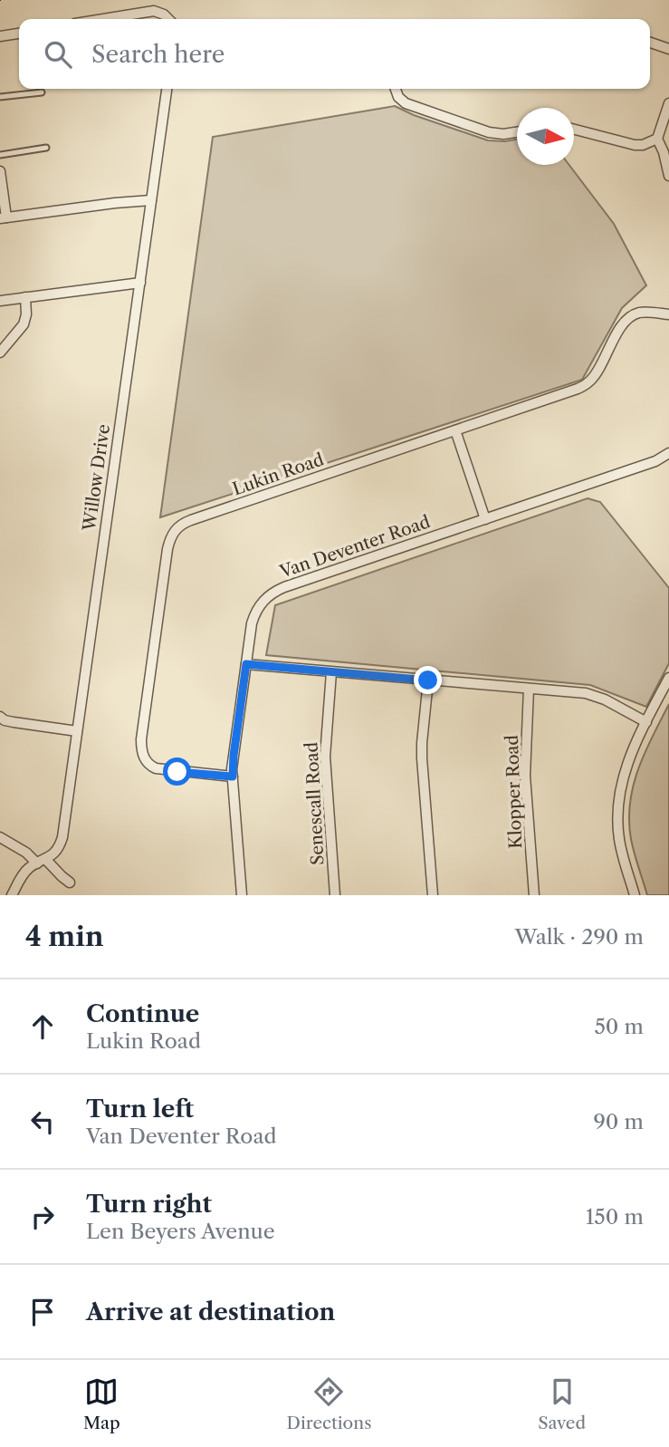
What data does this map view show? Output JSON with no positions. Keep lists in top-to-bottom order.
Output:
{
  "streets": {
    "street": [
      "Lukin Road",
      "Willow Drive",
      "Van Deventer Road",
      "Klopper Road",
      "Senescall Road"
    ]
  },
  "crossings": [
    ["Lukin Road", "Van Deventer Road"]
  ],
  "north": "right",
  "page": {
    "search": "Search here",
    "heading": ["4 min", "Walk · 290 m"],
    "list": [
      ["Continue", "Lukin Road", "50 m"],
      ["Turn left", "Van Deventer Road", "90 m"],
      ["Turn right", "Len Beyers Avenue", "150 m"],
      "Arrive at destination"
    ],
    "nav": ["Map", "Directions", "Saved"]
  }
}
